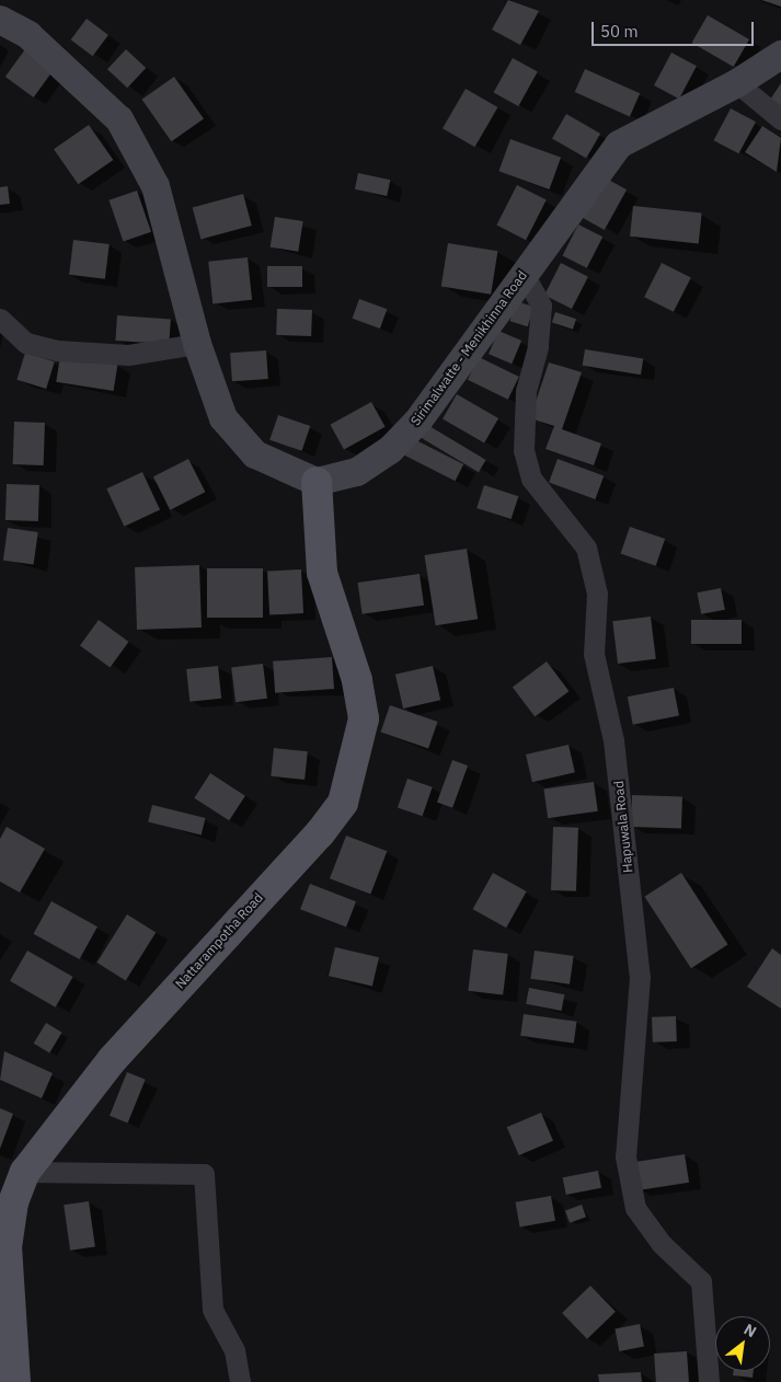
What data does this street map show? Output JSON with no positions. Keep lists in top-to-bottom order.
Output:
{
  "streets": {
    "main road": ["Nattarampotha Road"],
    "street": ["Sirimalwatte - Menikhinna Road", "Hapuwala Road"]
  },
  "crossings": [
    ["Sirimalwatte - Menikhinna Road", "Hapuwala Road"],
    ["Sirimalwatte - Menikhinna Road", "Nattarampotha Road"]
  ],
  "scale_bar": "50 m",
  "north": "top right"
}
